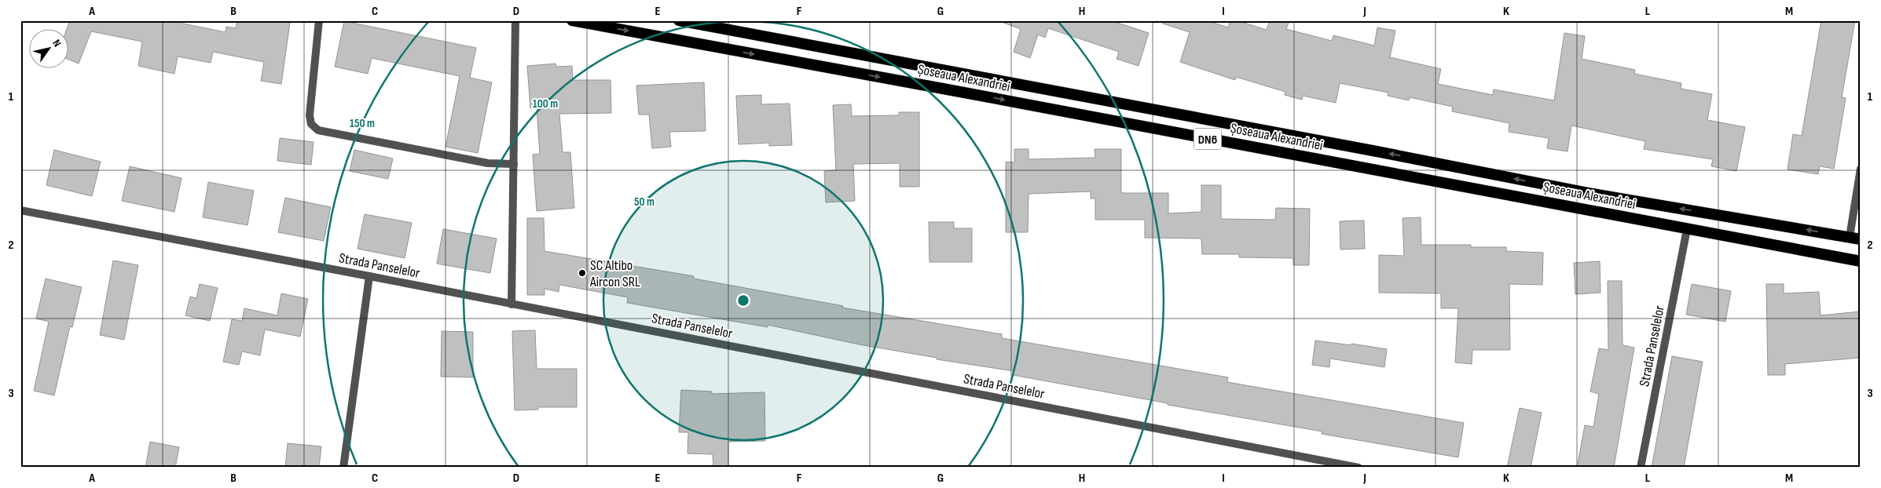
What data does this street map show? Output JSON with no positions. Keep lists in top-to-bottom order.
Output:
{
  "streets": {
    "highway": ["Șoseaua Alexandriei", "DN6"],
    "street": ["Strada Panselelor"]
  },
  "crossings": [
    ["Șoseaua Alexandriei", "Strada Panselelor"]
  ],
  "places": ["SC Altibo Aircon SRL"],
  "north": "top right",
  "grid": {
    "columns": [
      "A",
      "B",
      "C",
      "D",
      "E",
      "F",
      "G",
      "H",
      "I",
      "J",
      "K",
      "L",
      "M"
    ],
    "rows": ["1", "2", "3"]
  },
  "rings": ["100 m", "150 m", "50 m"]
}
